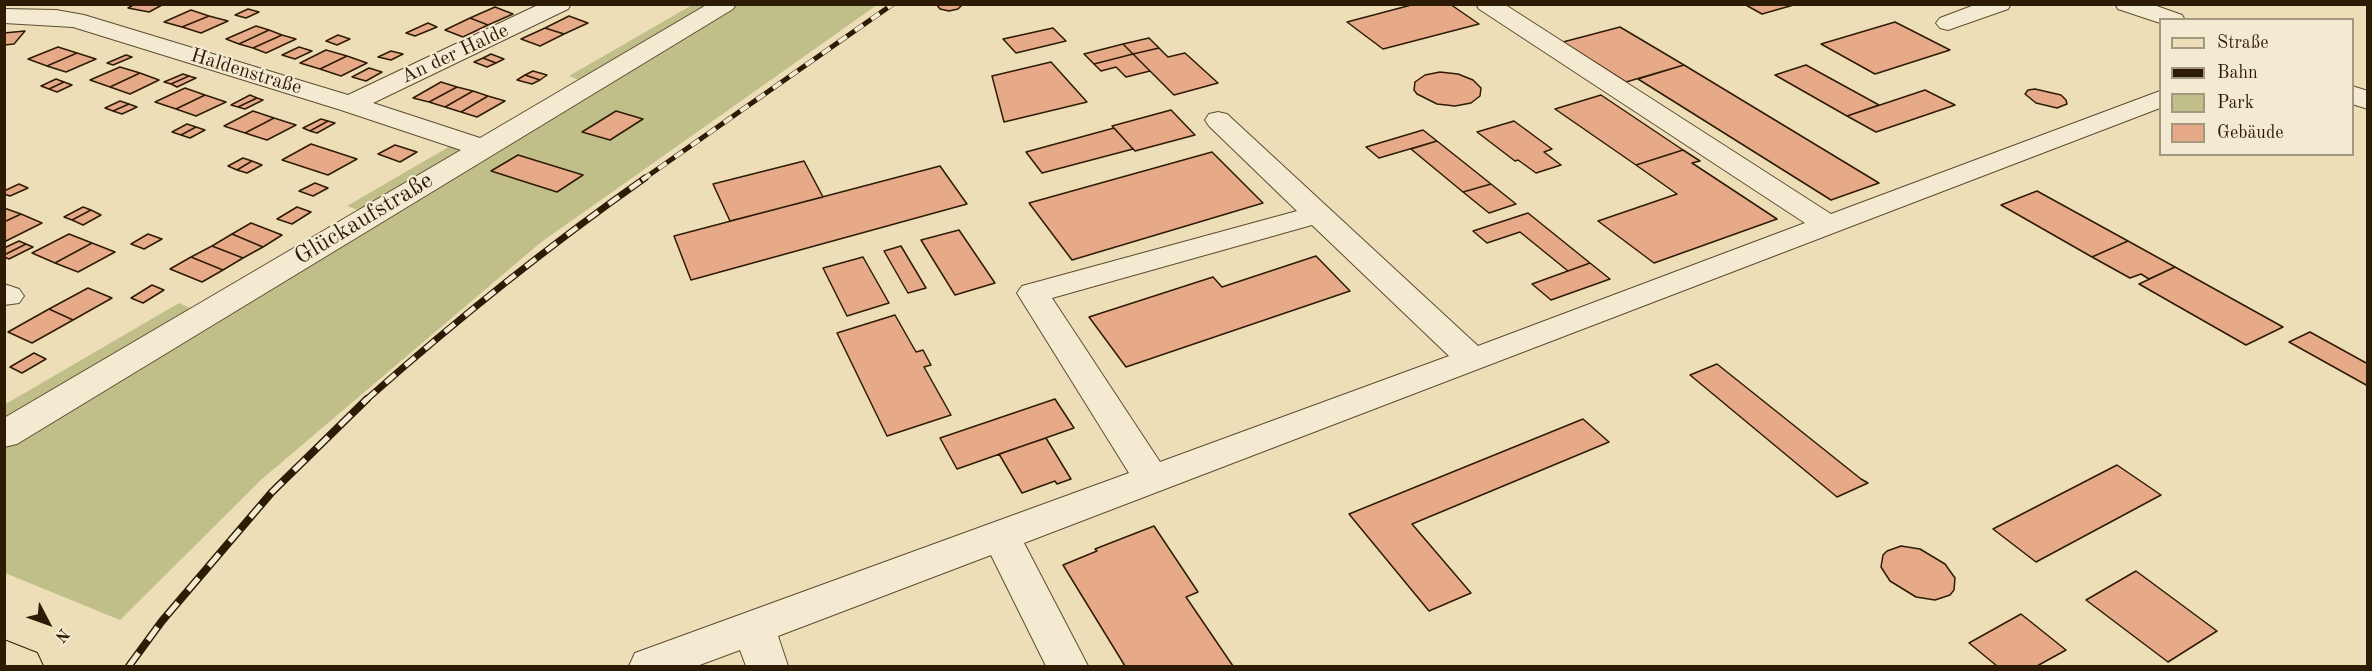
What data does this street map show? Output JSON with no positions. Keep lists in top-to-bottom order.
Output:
{
  "streets": {
    "street": ["An der Halde", "Haldenstraße", "Glückaufstraße"]
  },
  "crossings": [
    ["An der Halde", "Haldenstraße"],
    ["Haldenstraße", "Glückaufstraße"]
  ],
  "legend": [
    "Straße",
    "Bahn",
    "Park",
    "Gebäude"
  ],
  "north": "bottom right"
}
